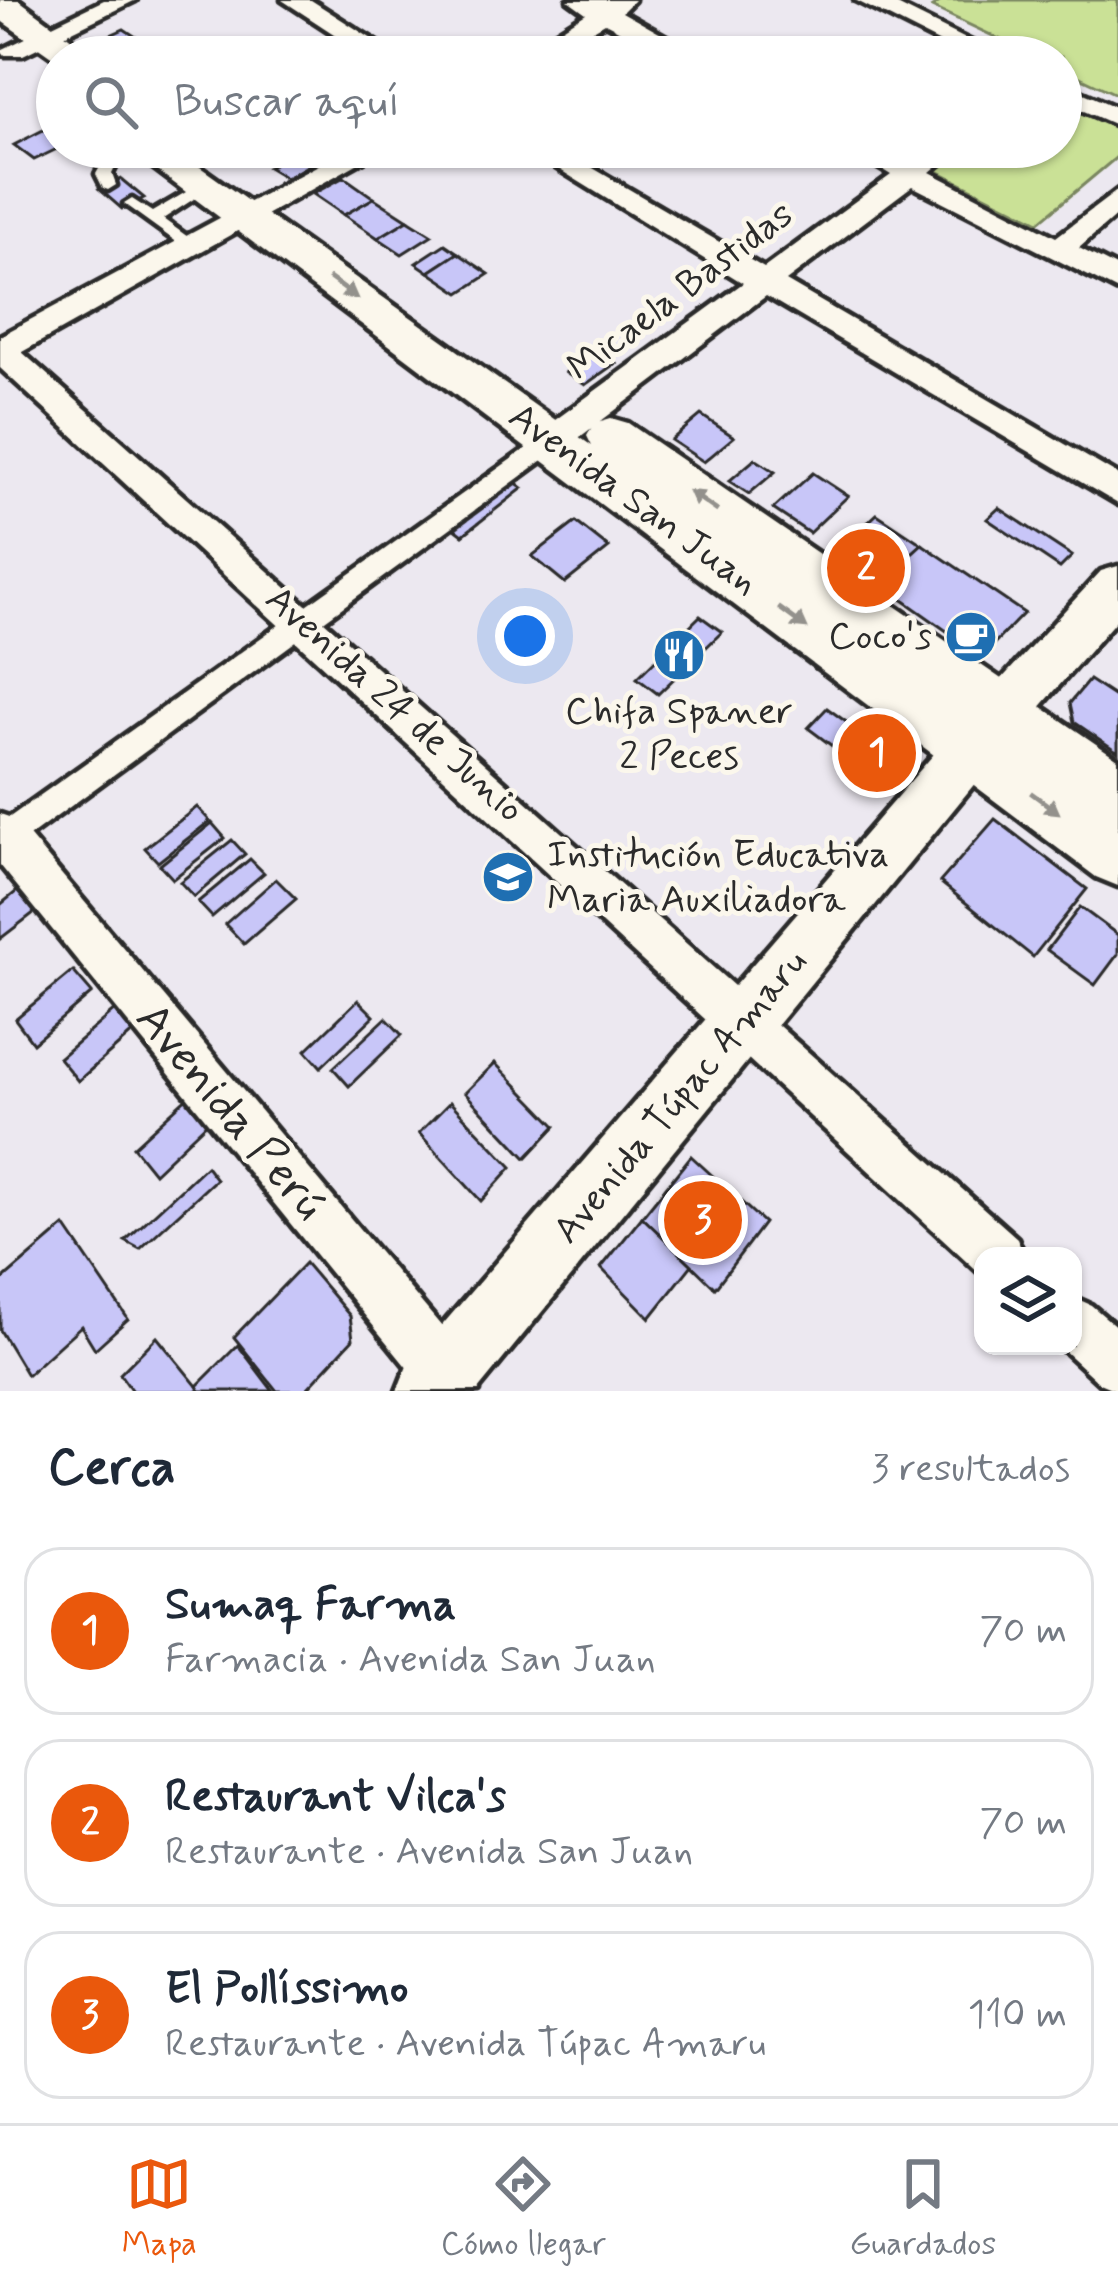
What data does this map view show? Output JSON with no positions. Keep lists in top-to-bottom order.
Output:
{
  "streets": {
    "main road": ["Avenida San Juan"],
    "street": [
      "Micaela Bastidas",
      "Avenida 24 de Junio",
      "Avenida Túpac Amaru",
      "Avenida Perú"
    ]
  },
  "crossings": [
    ["Micaela Bastidas", "Avenida San Juan"],
    ["Micaela Bastidas", "Avenida 24 de Junio"],
    ["Micaela Bastidas", "Avenida Perú"],
    ["Avenida San Juan", "Avenida Túpac Amaru"],
    ["Avenida 24 de Junio", "Avenida Túpac Amaru"],
    ["Avenida Túpac Amaru", "Avenida Perú"]
  ],
  "places": {
    "cafe": ["Coco's"],
    "restaurant": ["Chifa Spaner 2 Peces"],
    "school or university": ["Institución Educativa Maria Auxiliadora"]
  },
  "page": {
    "search": "Buscar aquí",
    "pins": ["2", "1", "3"],
    "heading": ["Cerca", "3 resultados"],
    "list": [
      {
        "mark": "1",
        "name": "Sumaq Farma",
        "note": "Farmacia · Avenida San Juan",
        "value": "70 m"
      },
      {
        "mark": "2",
        "name": "Restaurant Vilca's",
        "note": "Restaurante · Avenida San Juan",
        "value": "70 m"
      },
      {
        "mark": "3",
        "name": "El Pollíssimo",
        "note": "Restaurante · Avenida Túpac Amaru",
        "value": "110 m"
      }
    ],
    "nav": ["Mapa", "Cómo llegar", "Guardados"]
  }
}
